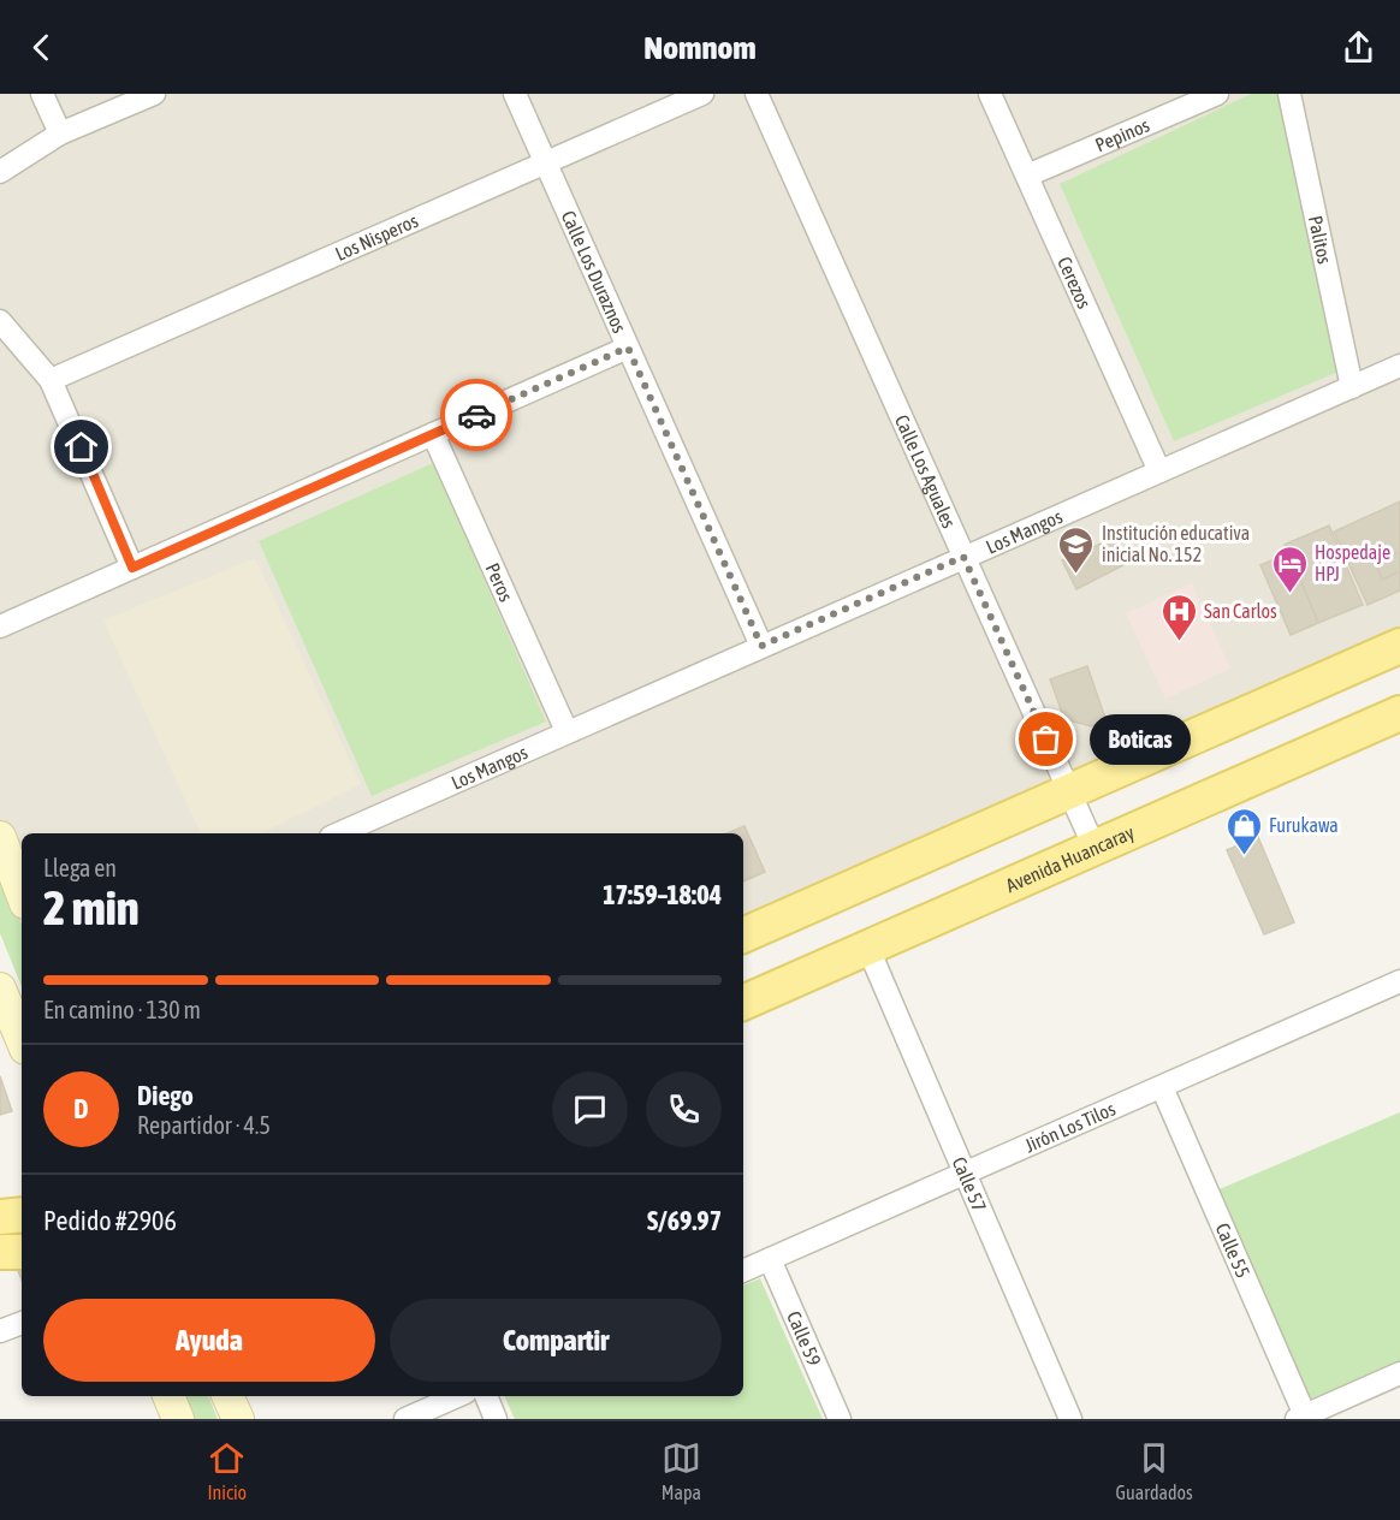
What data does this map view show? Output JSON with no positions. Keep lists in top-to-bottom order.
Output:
{
  "streets": {
    "main road": ["Avenida Huancaray"],
    "street": [
      "Pepinos",
      "Los Nisperos",
      "Palitos",
      "Calle Los Duraznos",
      "Cerezos",
      "Calle Los Aguales",
      "Los Mangos",
      "Peros",
      "Jirón Los Tilos",
      "Calle 57",
      "Calle 55",
      "Calle 59"
    ]
  },
  "crossings": [
    ["Pepinos", "Cerezos"],
    ["Los Nisperos", "Calle Los Duraznos"],
    ["Palitos", "Los Mangos"],
    ["Calle Los Duraznos", "Los Mangos"],
    ["Cerezos", "Los Mangos"],
    ["Calle Los Aguales", "Los Mangos"],
    ["Calle Los Aguales", "Avenida Huancaray"],
    ["Los Mangos", "Peros"],
    ["Avenida Huancaray", "Calle 57"],
    ["Jirón Los Tilos", "Calle 57"],
    ["Jirón Los Tilos", "Calle 55"],
    ["Jirón Los Tilos", "Calle 59"]
  ],
  "places": {
    "school or university": ["Institución educativa inicial No. 152"],
    "hotel": ["Hospedaje HPJ"],
    "hospital": ["San Carlos"],
    "other": ["Boticas"],
    "shop": ["Furukawa"]
  },
  "page": {
    "header": "Nomnom",
    "bubble": "Boticas",
    "heading": ["2 min", "Llega en", "17:59–18:04"],
    "panel": [
      "Diego",
      "Repartidor · 4.5",
      "Pedido #2906",
      "S/69.97"
    ],
    "bar": "En camino · 130 m",
    "round": "D",
    "buttons": ["Ayuda", "Compartir"],
    "tabs": ["Inicio", "Mapa", "Guardados"]
  }
}
